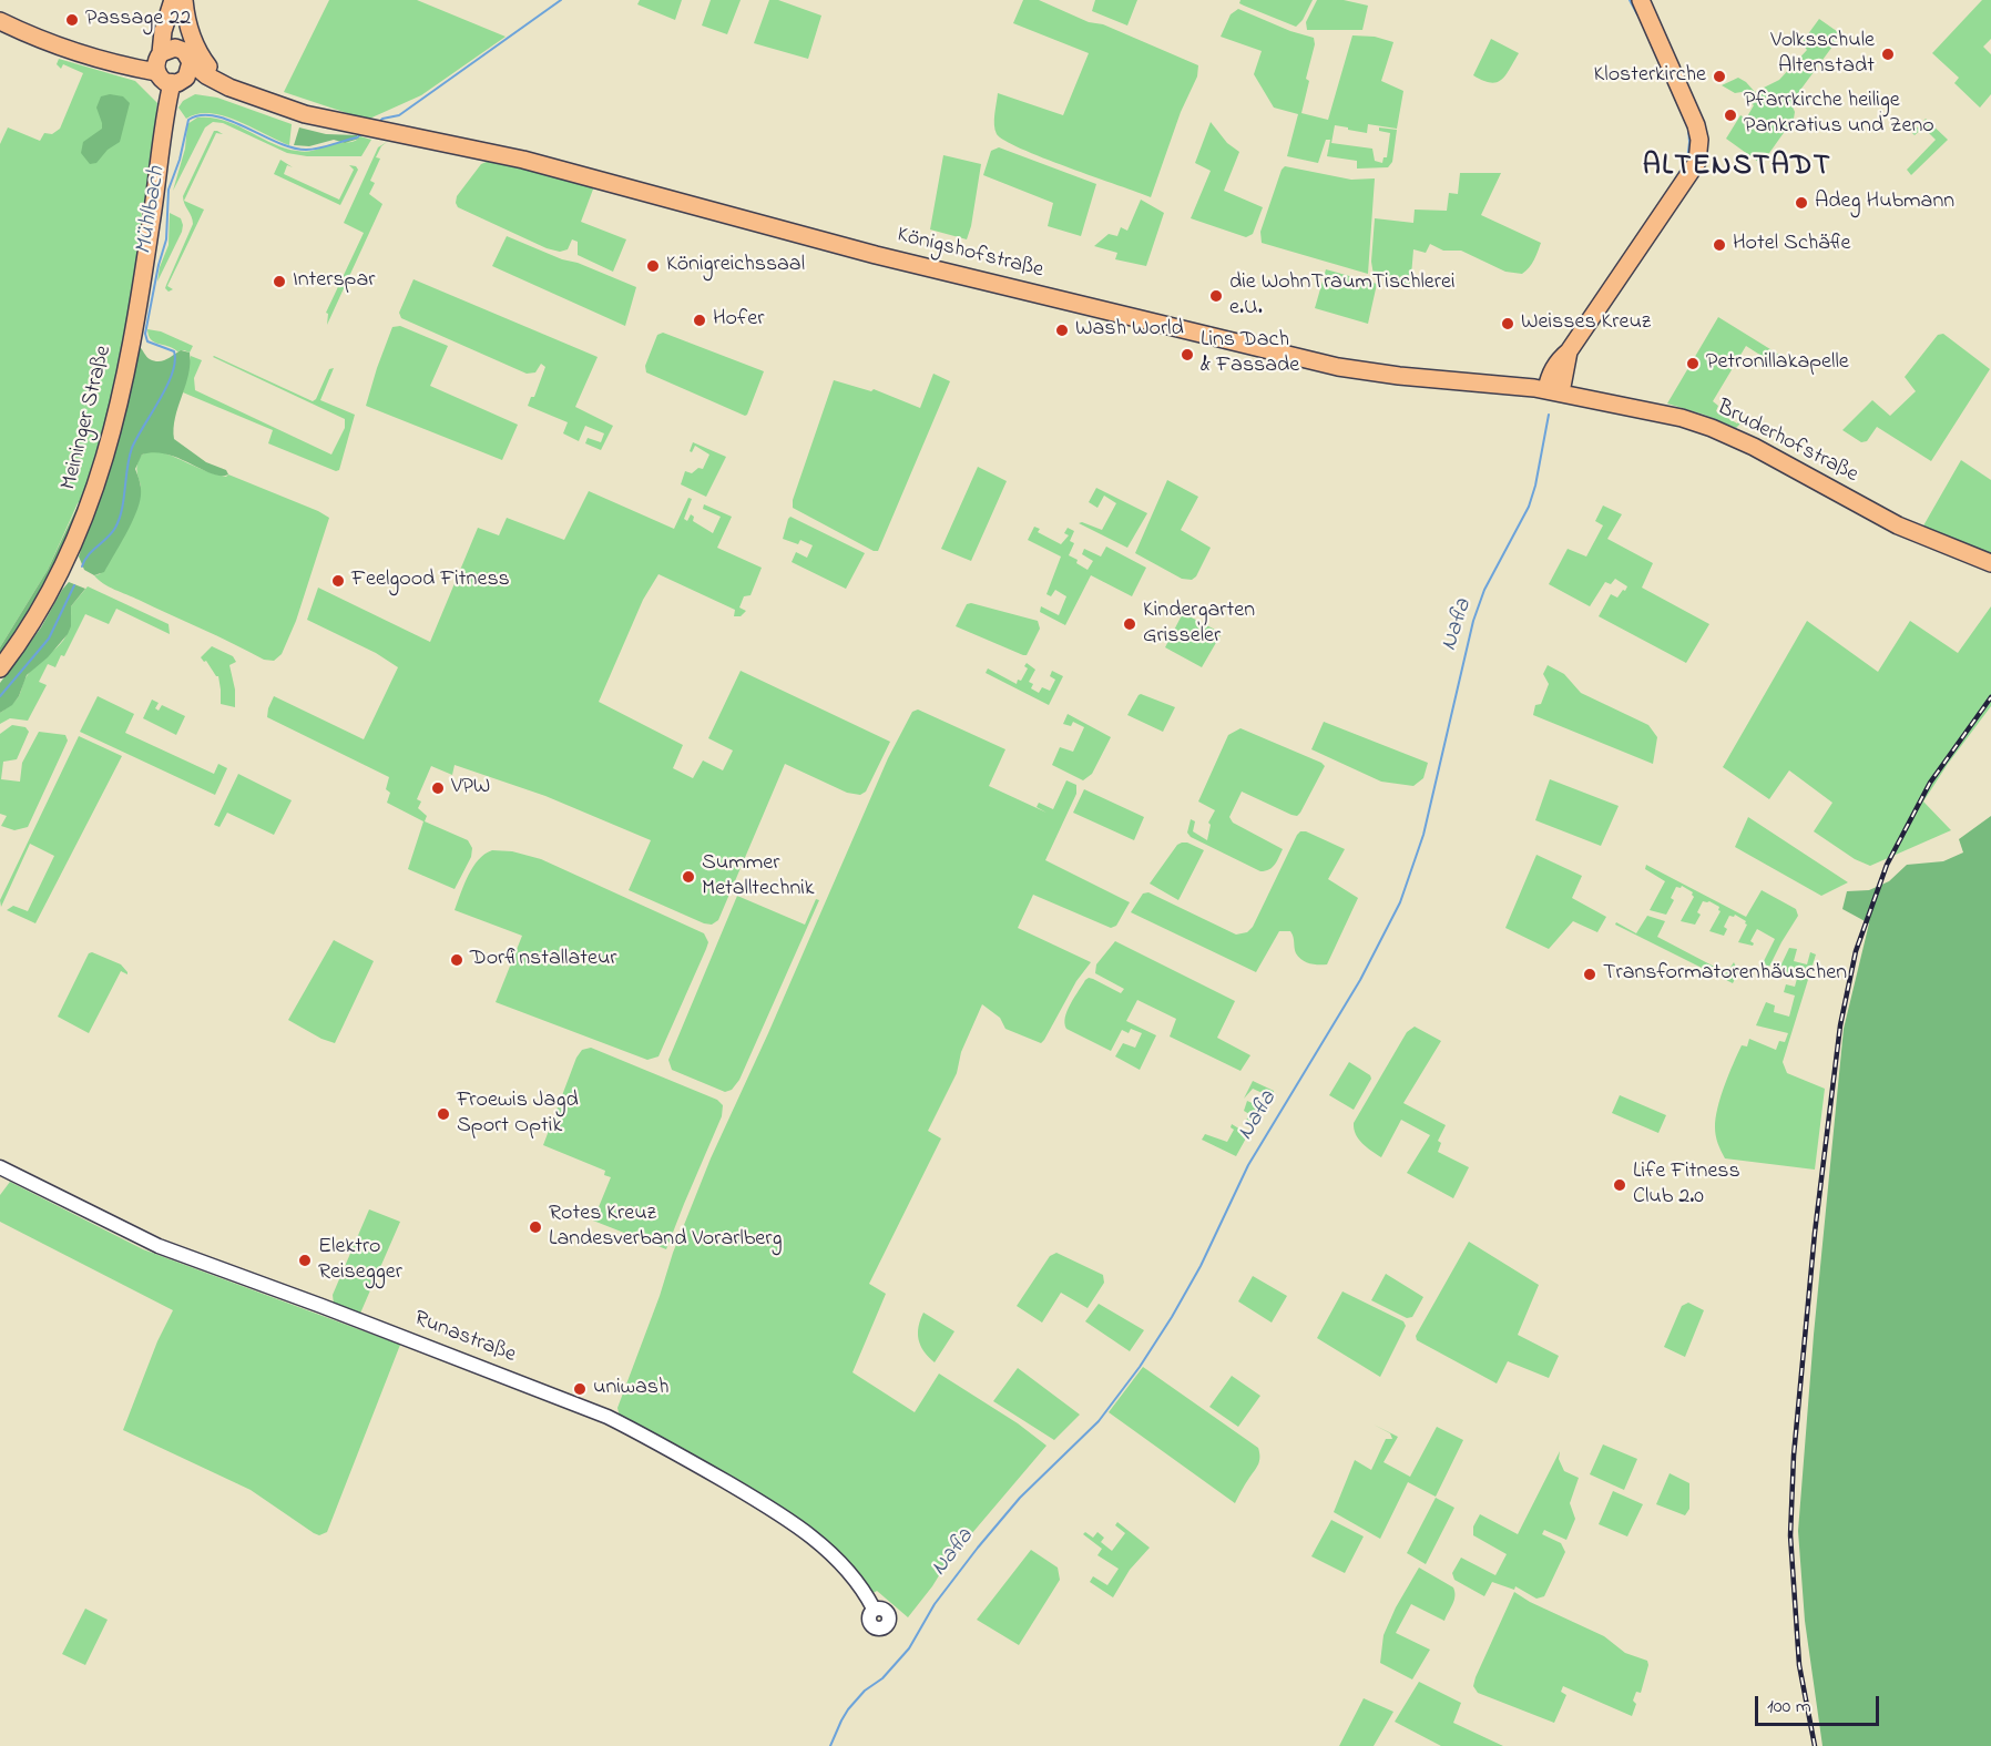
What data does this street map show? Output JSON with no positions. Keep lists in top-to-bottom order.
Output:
{
  "streets": {
    "main road": ["Königshofstraße", "Meininger Straße", "Bruderhofstraße"],
    "street": ["Runastraße"]
  },
  "crossings": [
    ["Königshofstraße", "Bruderhofstraße"]
  ],
  "districts": ["ALTENSTADT"],
  "water": ["Mühlbach", "Nafla"],
  "places": [
    "Passage 22",
    "Volksschule Altenstadt",
    "Klosterkirche",
    "Pfarrkirche heilige Pankratius und Zeno",
    "Adeg Hubmann",
    "Hotel Schäfle",
    "Königreichssaal",
    "Interspar",
    "die WohnTraumTischlerei e.U.",
    "Hofer",
    "Weisses Kreuz",
    "Wash World",
    "Lins Dach & Fassade",
    "Petronillakapelle",
    "Feelgood Fitness",
    "Kindergarten Grisseler",
    "VPW",
    "Summer Metalltechnik",
    "Dorfinstallateur",
    "Transformatorenhäuschen",
    "Froewis Jagd Sport Optik",
    "Life Fitness Club 2.0",
    "Rotes Kreuz Landesverband Vorarlberg",
    "Elektro Reisegger",
    "uniwash"
  ],
  "scale_bar": "100 m"
}
